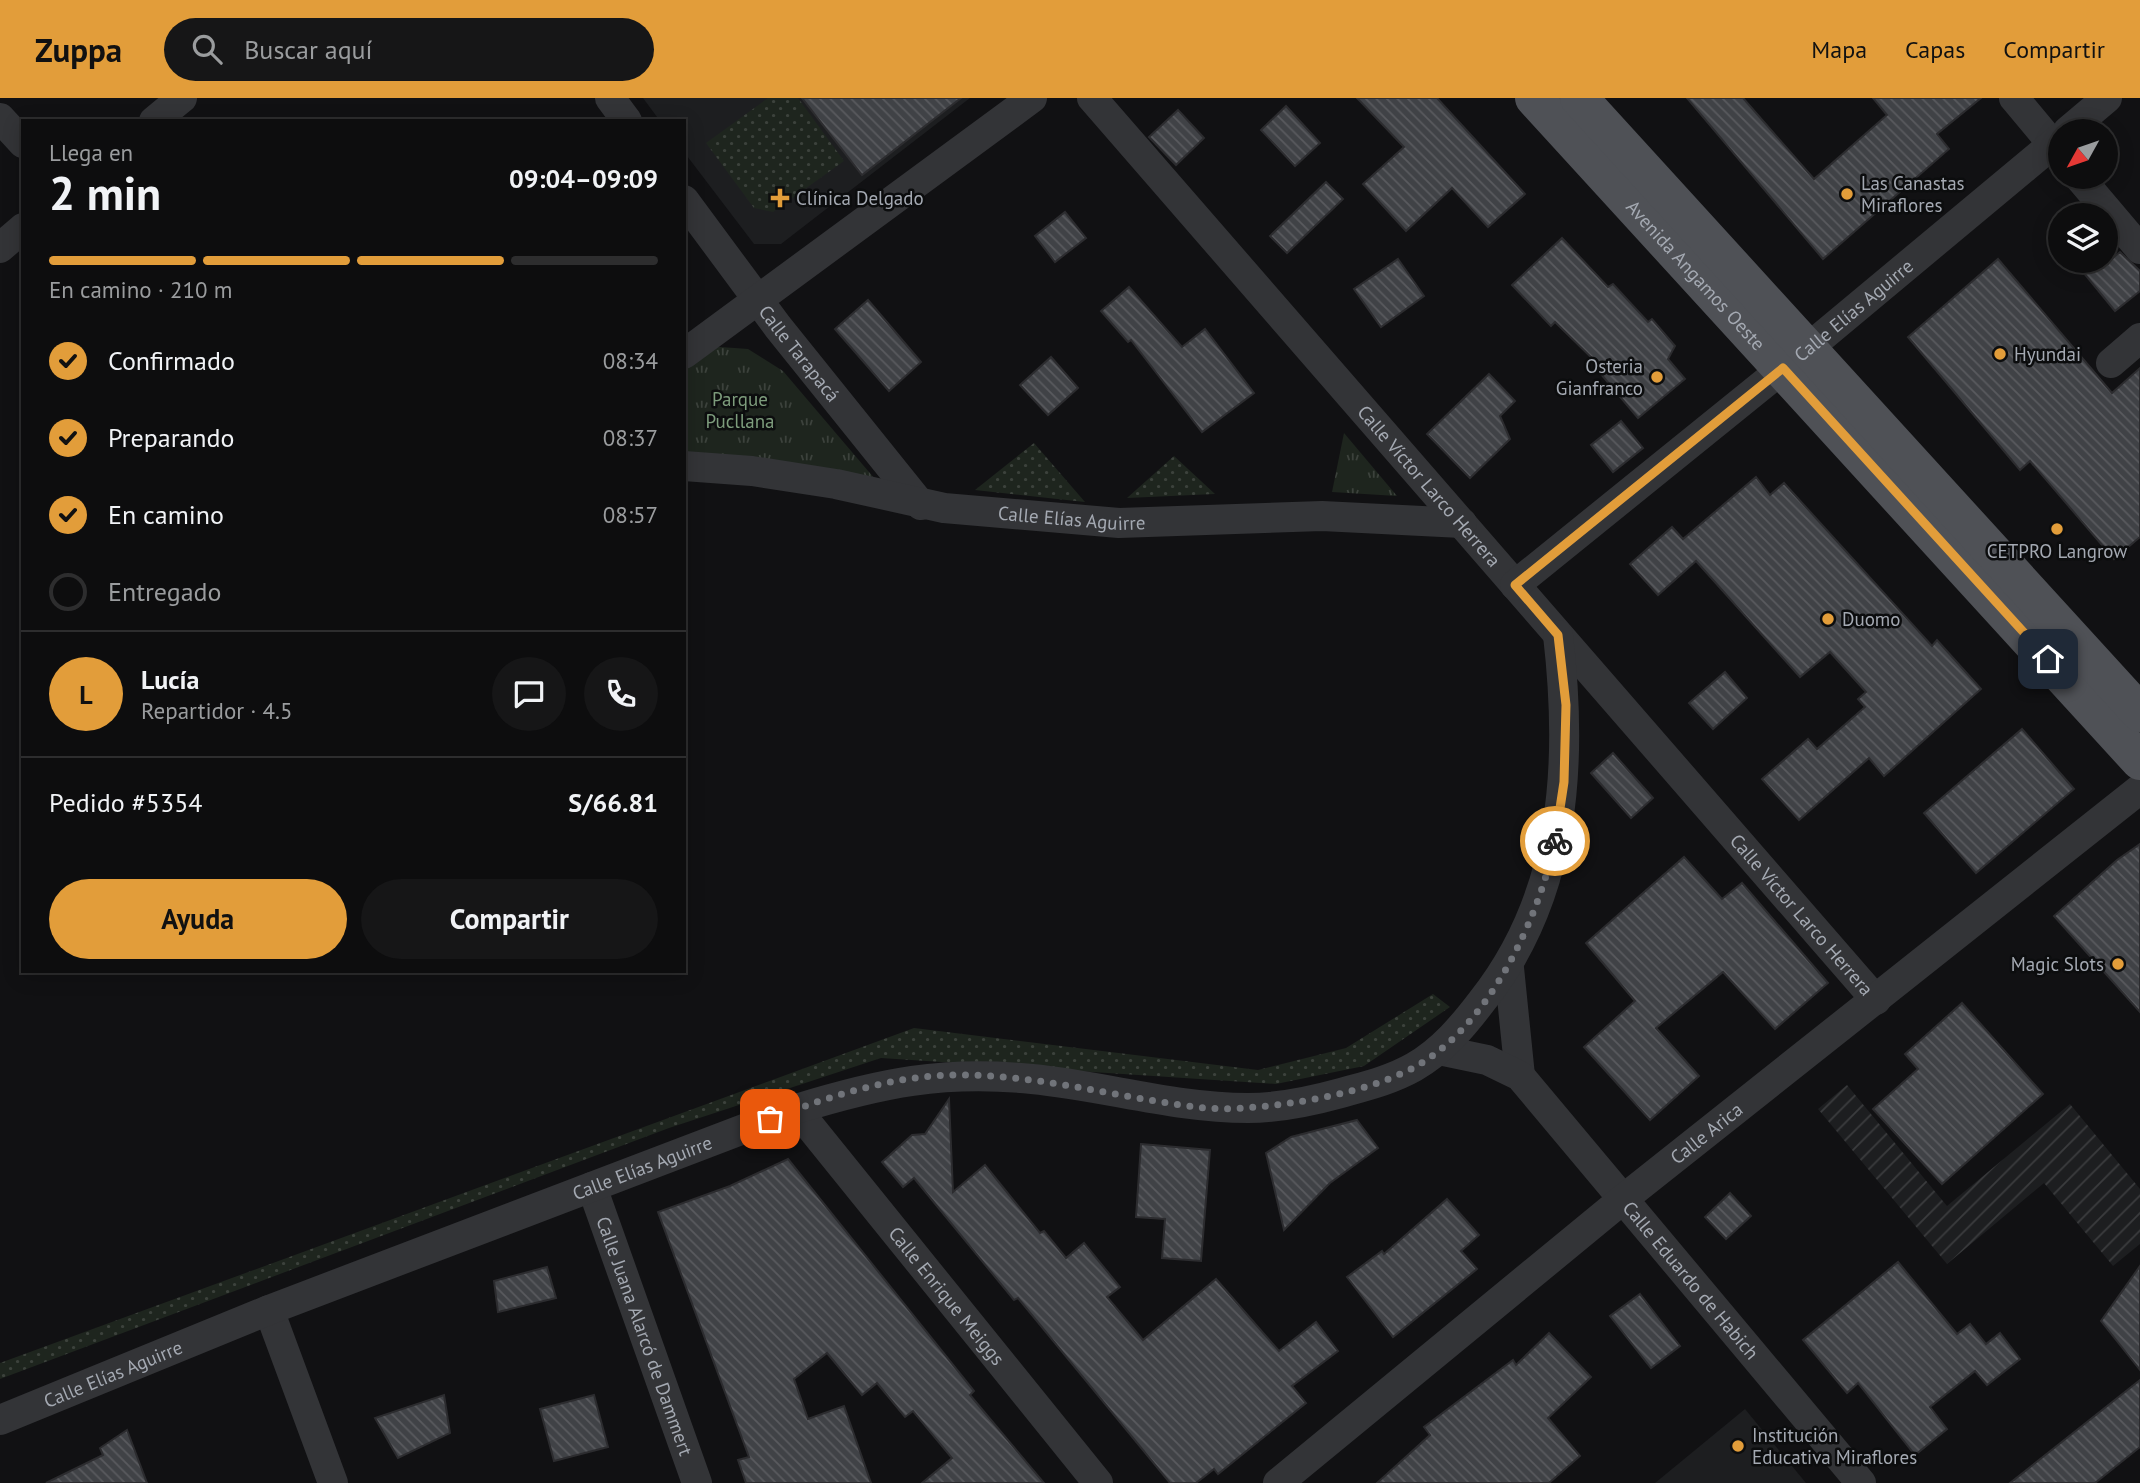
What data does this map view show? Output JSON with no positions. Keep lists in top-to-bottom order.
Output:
{
  "streets": {
    "main road": ["Avenida Angamos Oeste"],
    "street": [
      "Calle Elías Aguirre",
      "Calle Tarapacá",
      "Calle Víctor Larco Herrera",
      "Calle Arica",
      "Calle Eduardo de Habich",
      "Calle Enrique Meiggs",
      "Calle Juana Alarcó de Dammert"
    ]
  },
  "crossings": [
    ["Avenida Angamos Oeste", "Calle Elías Aguirre"],
    ["Calle Elías Aguirre", "Calle Tarapacá"],
    ["Calle Elías Aguirre", "Calle Víctor Larco Herrera"],
    ["Calle Elías Aguirre", "Calle Eduardo de Habich"],
    ["Calle Elías Aguirre", "Calle Enrique Meiggs"],
    ["Calle Elías Aguirre", "Calle Juana Alarcó de Dammert"],
    ["Calle Víctor Larco Herrera", "Calle Arica"],
    ["Calle Arica", "Calle Eduardo de Habich"]
  ],
  "parks": ["Parque Pucllana"],
  "places": {
    "other": [
      "Las Canastas Miraflores",
      "Hyundai",
      "Osteria Gianfranco",
      "CETPRO Langrow",
      "Duomo",
      "Magic Slots",
      "Institución Educativa Miraflores"
    ],
    "health": ["Clínica Delgado"]
  },
  "north": "bottom left",
  "page": {
    "header": "Zuppa",
    "search": "Buscar aquí",
    "nav": ["Mapa", "Capas", "Compartir"],
    "heading": ["2 min", "Llega en", "09:04–09:09"],
    "panel": [
      "Lucía",
      "Repartidor · 4.5",
      "Pedido #5354",
      "S/66.81"
    ],
    "bar": "En camino · 210 m",
    "list": [
      ["Confirmado", "08:34"],
      ["Preparando", "08:37"],
      ["En camino", "08:57"],
      "Entregado"
    ],
    "round": "L",
    "buttons": ["Ayuda", "Compartir"]
  }
}
